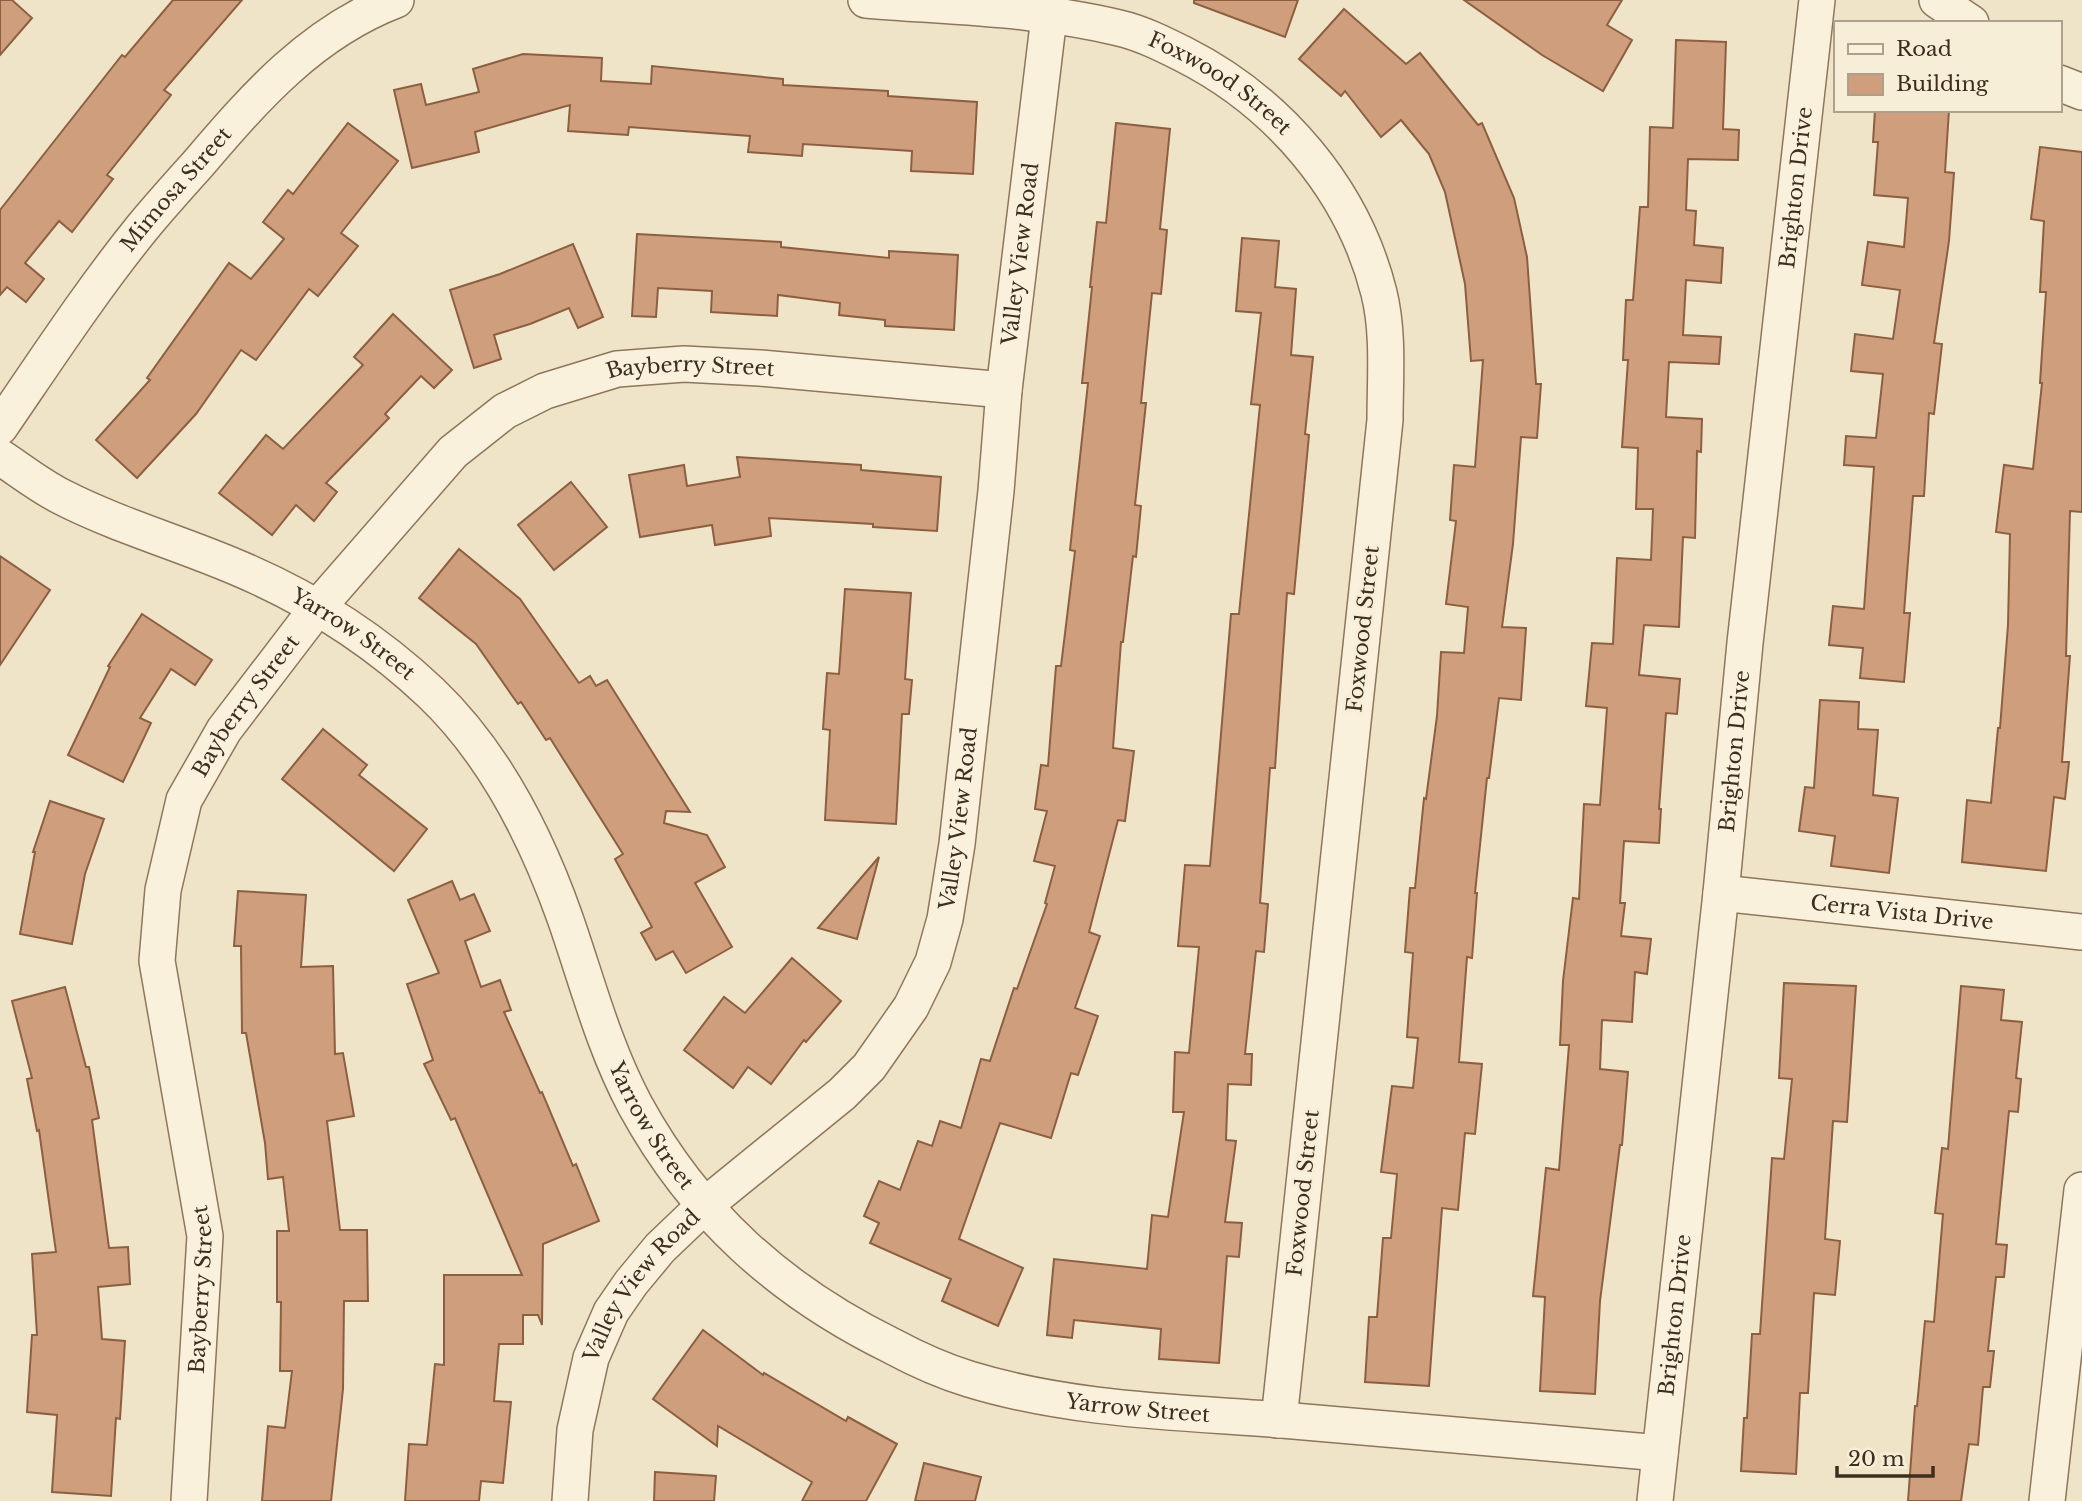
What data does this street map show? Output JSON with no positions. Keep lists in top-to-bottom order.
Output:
{
  "streets": {
    "street": [
      "Foxwood Street",
      "Brighton Drive",
      "Mimosa Street",
      "Valley View Road",
      "Bayberry Street",
      "Yarrow Street",
      "Cerra Vista Drive"
    ]
  },
  "crossings": [
    ["Foxwood Street", "Valley View Road"],
    ["Foxwood Street", "Yarrow Street"],
    ["Brighton Drive", "Yarrow Street"],
    ["Brighton Drive", "Cerra Vista Drive"],
    ["Valley View Road", "Bayberry Street"],
    ["Valley View Road", "Yarrow Street"],
    ["Bayberry Street", "Yarrow Street"]
  ],
  "legend": ["Road", "Building"],
  "scale_bar": "20 m"
}
